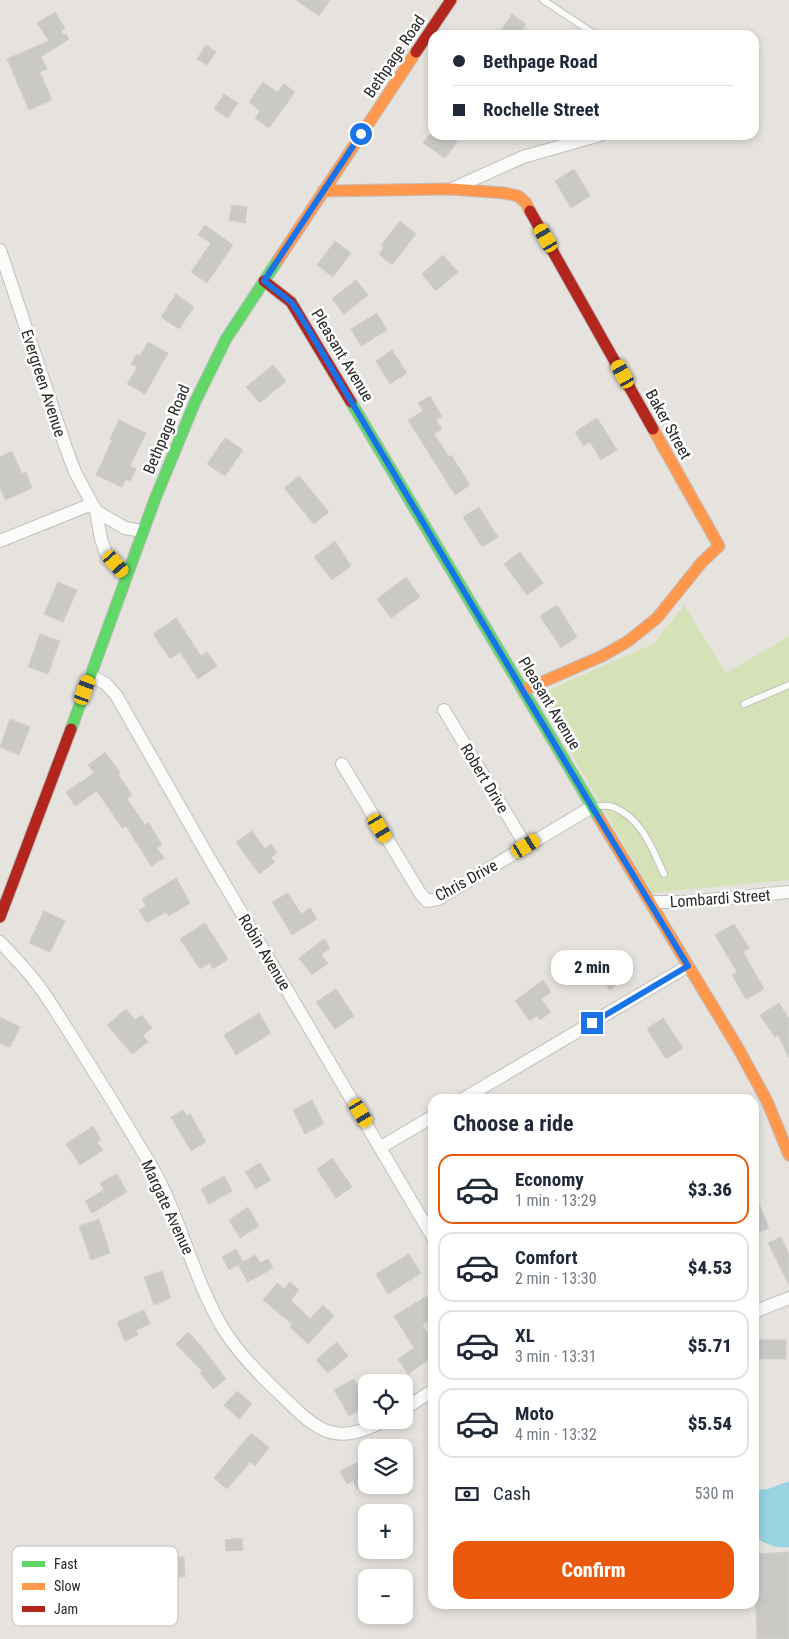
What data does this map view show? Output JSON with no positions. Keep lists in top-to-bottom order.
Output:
{
  "streets": {
    "street": [
      "Bethpage Road",
      "Pleasant Avenue",
      "Evergreen Avenue",
      "Baker Street",
      "Robert Drive",
      "Chris Drive",
      "Lombardi Street",
      "Robin Avenue",
      "Margate Avenue"
    ]
  },
  "crossings": [
    ["Bethpage Road", "Pleasant Avenue"],
    ["Bethpage Road", "Evergreen Avenue"],
    ["Bethpage Road", "Baker Street"],
    ["Bethpage Road", "Robin Avenue"],
    ["Pleasant Avenue", "Baker Street"],
    ["Pleasant Avenue", "Chris Drive"],
    ["Pleasant Avenue", "Lombardi Street"],
    ["Robert Drive", "Chris Drive"]
  ],
  "legend": ["Fast", "Slow", "Jam"],
  "page": {
    "banner": ["Bethpage Road", "Rochelle Street"],
    "bubble": "2 min",
    "heading": "Choose a ride",
    "list": [
      {
        "name": "Economy",
        "note": "1 min · 13:29",
        "value": "$3.36"
      },
      {
        "name": "Comfort",
        "note": "2 min · 13:30",
        "value": "$4.53"
      },
      {
        "name": "XL",
        "note": "3 min · 13:31",
        "value": "$5.71"
      },
      {
        "name": "Moto",
        "note": "4 min · 13:32",
        "value": "$5.54"
      }
    ],
    "map_buttons": ["+", "−"],
    "pay": ["Cash", "530 m"],
    "buttons": "Confirm"
  }
}
